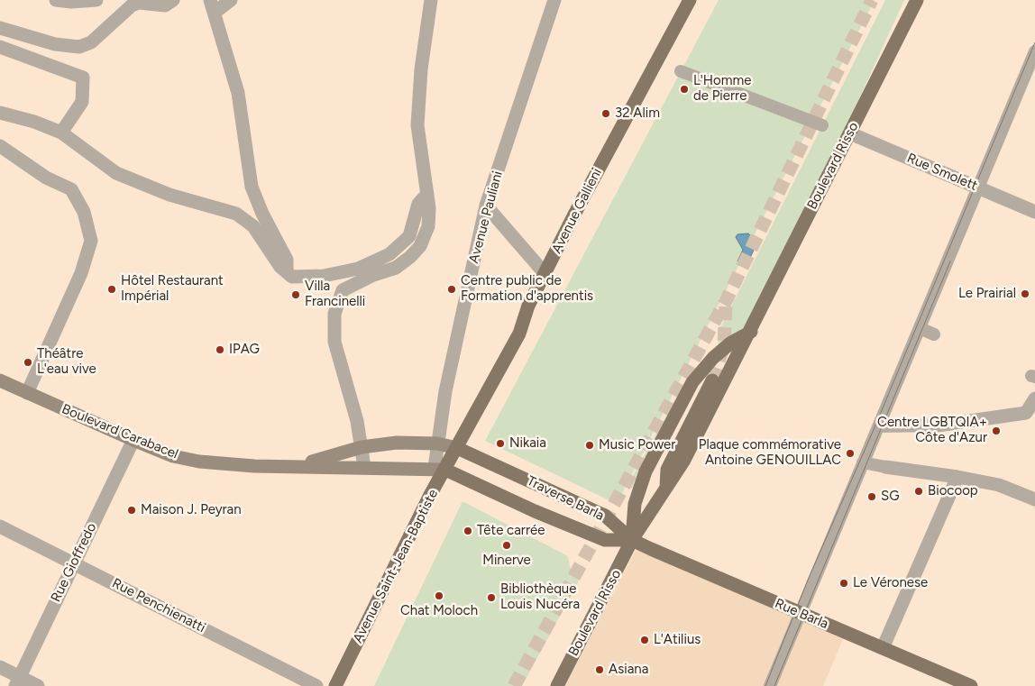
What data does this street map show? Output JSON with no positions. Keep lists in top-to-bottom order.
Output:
{
  "streets": {
    "main road": [
      "Boulevard Risso",
      "Avenue Gallieni",
      "Boulevard Carabacel",
      "Traverse Barla",
      "Avenue Saint-Jean-Baptiste",
      "Rue Barla"
    ],
    "street": [
      "Rue Smolett",
      "Avenue Pauliani",
      "Rue Gioffredo",
      "Rue Penchienatti"
    ]
  },
  "crossings": [
    ["Boulevard Risso", "Rue Smolett"],
    ["Boulevard Risso", "Traverse Barla"],
    ["Boulevard Risso", "Rue Barla"],
    ["Avenue Gallieni", "Traverse Barla"],
    ["Avenue Gallieni", "Avenue Saint-Jean-Baptiste"],
    ["Avenue Pauliani", "Boulevard Carabacel"],
    ["Avenue Pauliani", "Traverse Barla"],
    ["Avenue Pauliani", "Avenue Saint-Jean-Baptiste"],
    ["Boulevard Carabacel", "Traverse Barla"],
    ["Boulevard Carabacel", "Rue Gioffredo"],
    ["Boulevard Carabacel", "Avenue Saint-Jean-Baptiste"],
    ["Traverse Barla", "Avenue Saint-Jean-Baptiste"],
    ["Traverse Barla", "Rue Barla"],
    ["Rue Gioffredo", "Rue Penchienatti"]
  ],
  "places": [
    "L'Homme de Pierre",
    "32 Alim",
    "Hôtel Restaurant Impérial",
    "Centre public de Formation d'apprentis",
    "Le Prairial",
    "Villa Francinelli",
    "IPAG",
    "Théâtre L'eau vive",
    "Centre LGBTQIA+ Côte d'Azur",
    "Nikaia",
    "Music Power",
    "Plaque commémorative Antoine GENOUILLAC",
    "Biocoop",
    "SG",
    "Maison J. Peyran",
    "Tête carrée",
    "Minerve",
    "Le Véronese",
    "Chat Moloch",
    "Bibliothèque Louis Nucéra",
    "L'Atilius",
    "Asiana"
  ]
}
